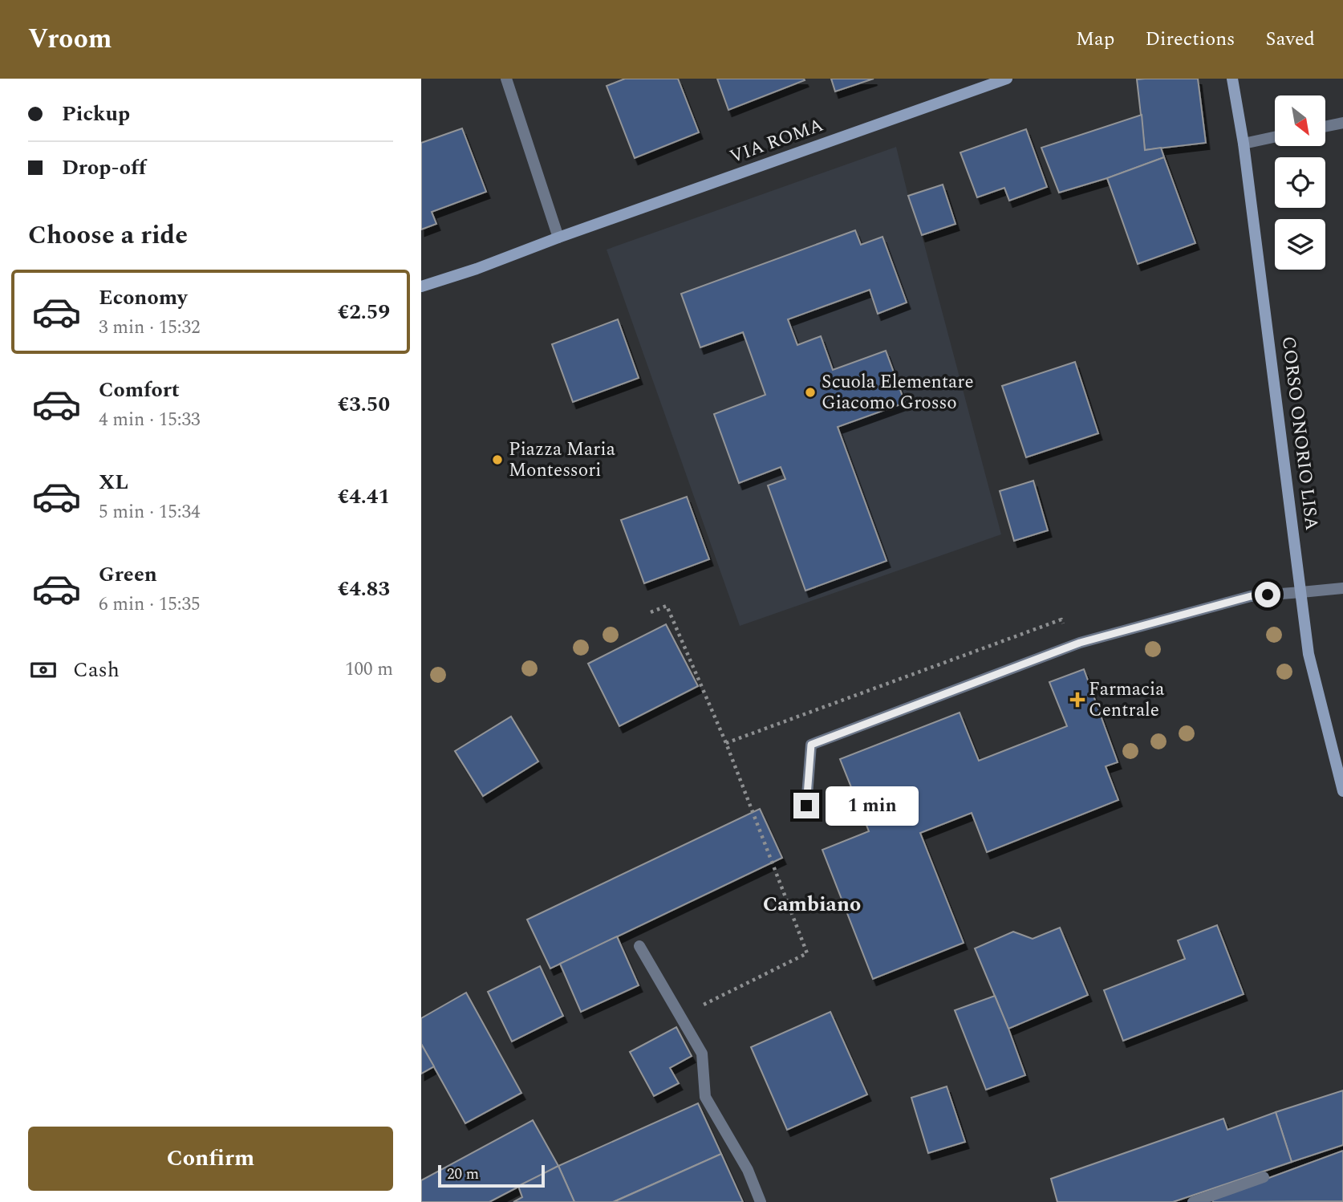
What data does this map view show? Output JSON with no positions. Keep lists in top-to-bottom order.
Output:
{
  "streets": {
    "street": ["VIA ROMA", "CORSO ONORIO LISA"]
  },
  "districts": ["Cambiano"],
  "places": {
    "other": ["Scuola Elementare Giacomo Grosso", "Piazza Maria Montessori"],
    "health": ["Farmacia Centrale"]
  },
  "scale_bar": "20 m",
  "north": "bottom right",
  "page": {
    "header": "Vroom",
    "nav": ["Map", "Directions", "Saved"],
    "banner": ["Pickup", "Drop-off"],
    "heading": "Choose a ride",
    "list": [
      {
        "name": "Economy",
        "note": "3 min · 15:32",
        "value": "€2.59"
      },
      {
        "name": "Comfort",
        "note": "4 min · 15:33",
        "value": "€3.50"
      },
      {
        "name": "XL",
        "note": "5 min · 15:34",
        "value": "€4.41"
      },
      {
        "name": "Green",
        "note": "6 min · 15:35",
        "value": "€4.83"
      }
    ],
    "pay": ["Cash", "100 m"],
    "bubble": "1 min",
    "buttons": "Confirm",
    "scale": "20 m"
  }
}
